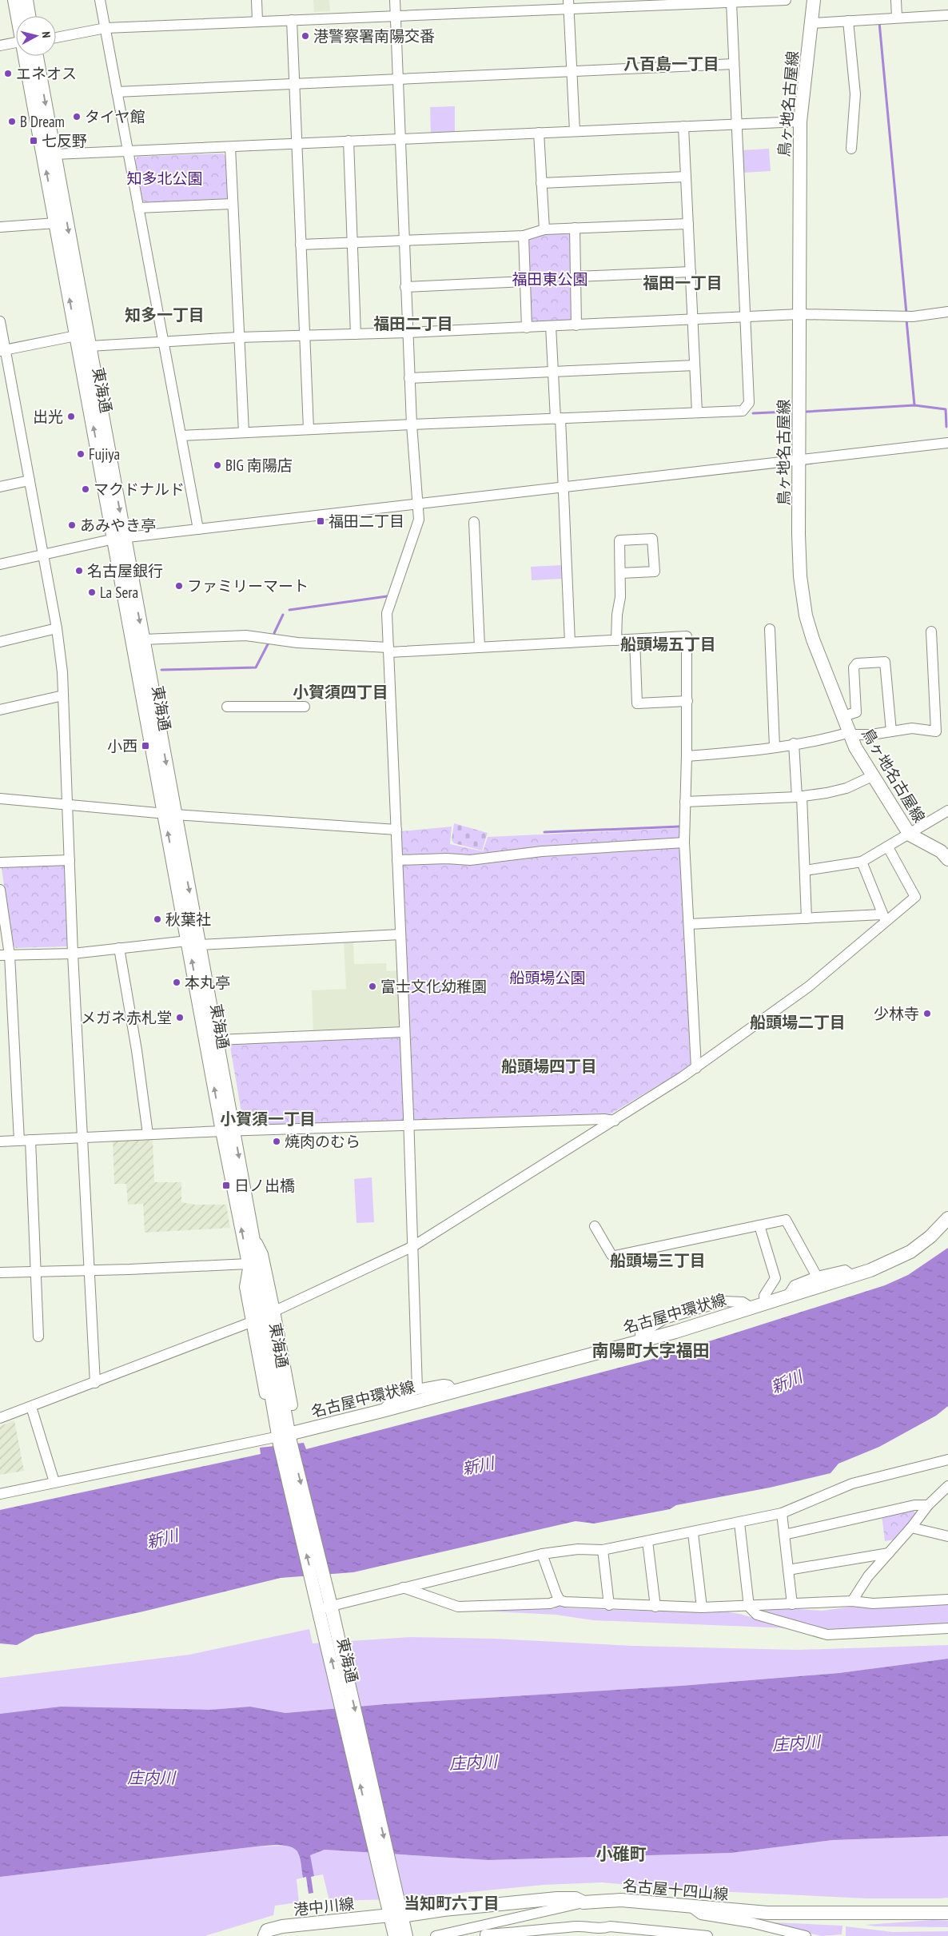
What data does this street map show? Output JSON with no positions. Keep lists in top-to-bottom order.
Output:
{
  "streets": {
    "main road": [
      "鳥ヶ地名古屋線",
      "東海通",
      "名古屋中環状線",
      "名古屋十四山線",
      "港中川線"
    ]
  },
  "crossings": [
    ["東海通", "名古屋中環状線"],
    ["東海通", "名古屋十四山線"],
    ["東海通", "港中川線"],
    ["名古屋十四山線", "港中川線"]
  ],
  "districts": [
    "八百島一丁目",
    "福田一丁目",
    "知多一丁目",
    "福田二丁目",
    "船頭場五丁目",
    "小賀須四丁目",
    "船頭場二丁目",
    "船頭場四丁目",
    "小賀須一丁目",
    "船頭場三丁目",
    "南陽町大字福田",
    "小碓町",
    "当知町六丁目"
  ],
  "water": ["新川", "庄内川"],
  "parks": ["知多北公園", "福田東公園", "船頭場公園"],
  "places": {
    "other": [
      "港警察署南陽交番",
      "エネオス",
      "タイヤ館",
      "B Dream",
      "出光",
      "Fujiya",
      "BIG 南陽店",
      "マクドナルド",
      "あみやき亭",
      "名古屋銀行",
      "ファミリーマート",
      "La Sera",
      "秋葉社",
      "本丸亭",
      "富士文化幼稚園",
      "少林寺",
      "メガネ赤札堂",
      "焼肉のむら"
    ],
    "transit": [
      "七反野",
      "福田二丁目",
      "小西",
      "日ノ出橋"
    ]
  },
  "north": "right"
}
